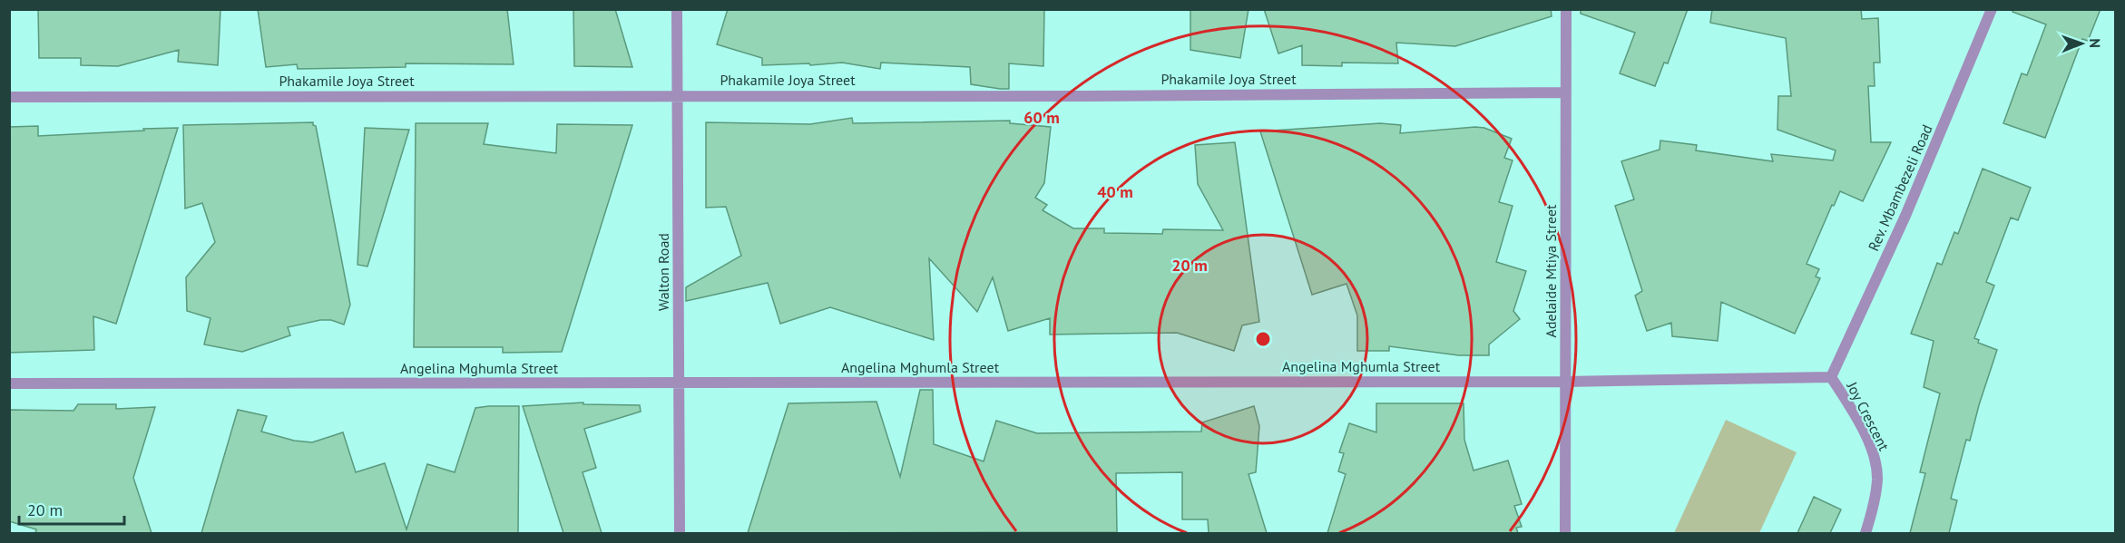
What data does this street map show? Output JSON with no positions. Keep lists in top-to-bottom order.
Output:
{
  "streets": {
    "street": [
      "Phakamile Joya Street",
      "Rev. Mbambezeli Road",
      "Adelaide Mtiya Street",
      "Walton Road",
      "Angelina Mghumla Street",
      "Joy Crescent"
    ]
  },
  "crossings": [
    ["Phakamile Joya Street", "Adelaide Mtiya Street"],
    ["Phakamile Joya Street", "Walton Road"],
    ["Rev. Mbambezeli Road", "Angelina Mghumla Street"],
    ["Rev. Mbambezeli Road", "Joy Crescent"],
    ["Adelaide Mtiya Street", "Angelina Mghumla Street"],
    ["Walton Road", "Angelina Mghumla Street"],
    ["Angelina Mghumla Street", "Joy Crescent"]
  ],
  "scale_bar": "20 m",
  "north": "right",
  "rings": ["60 m", "40 m", "20 m"]
}
